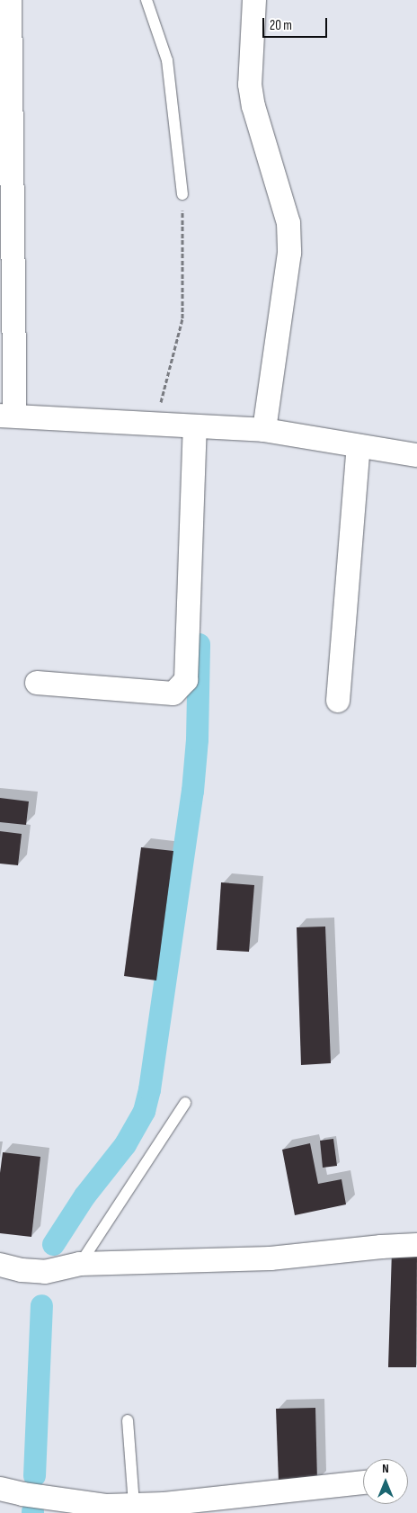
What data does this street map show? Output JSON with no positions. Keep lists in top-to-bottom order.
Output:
{
  "scale_bar": "20 m",
  "north": "top"
}
